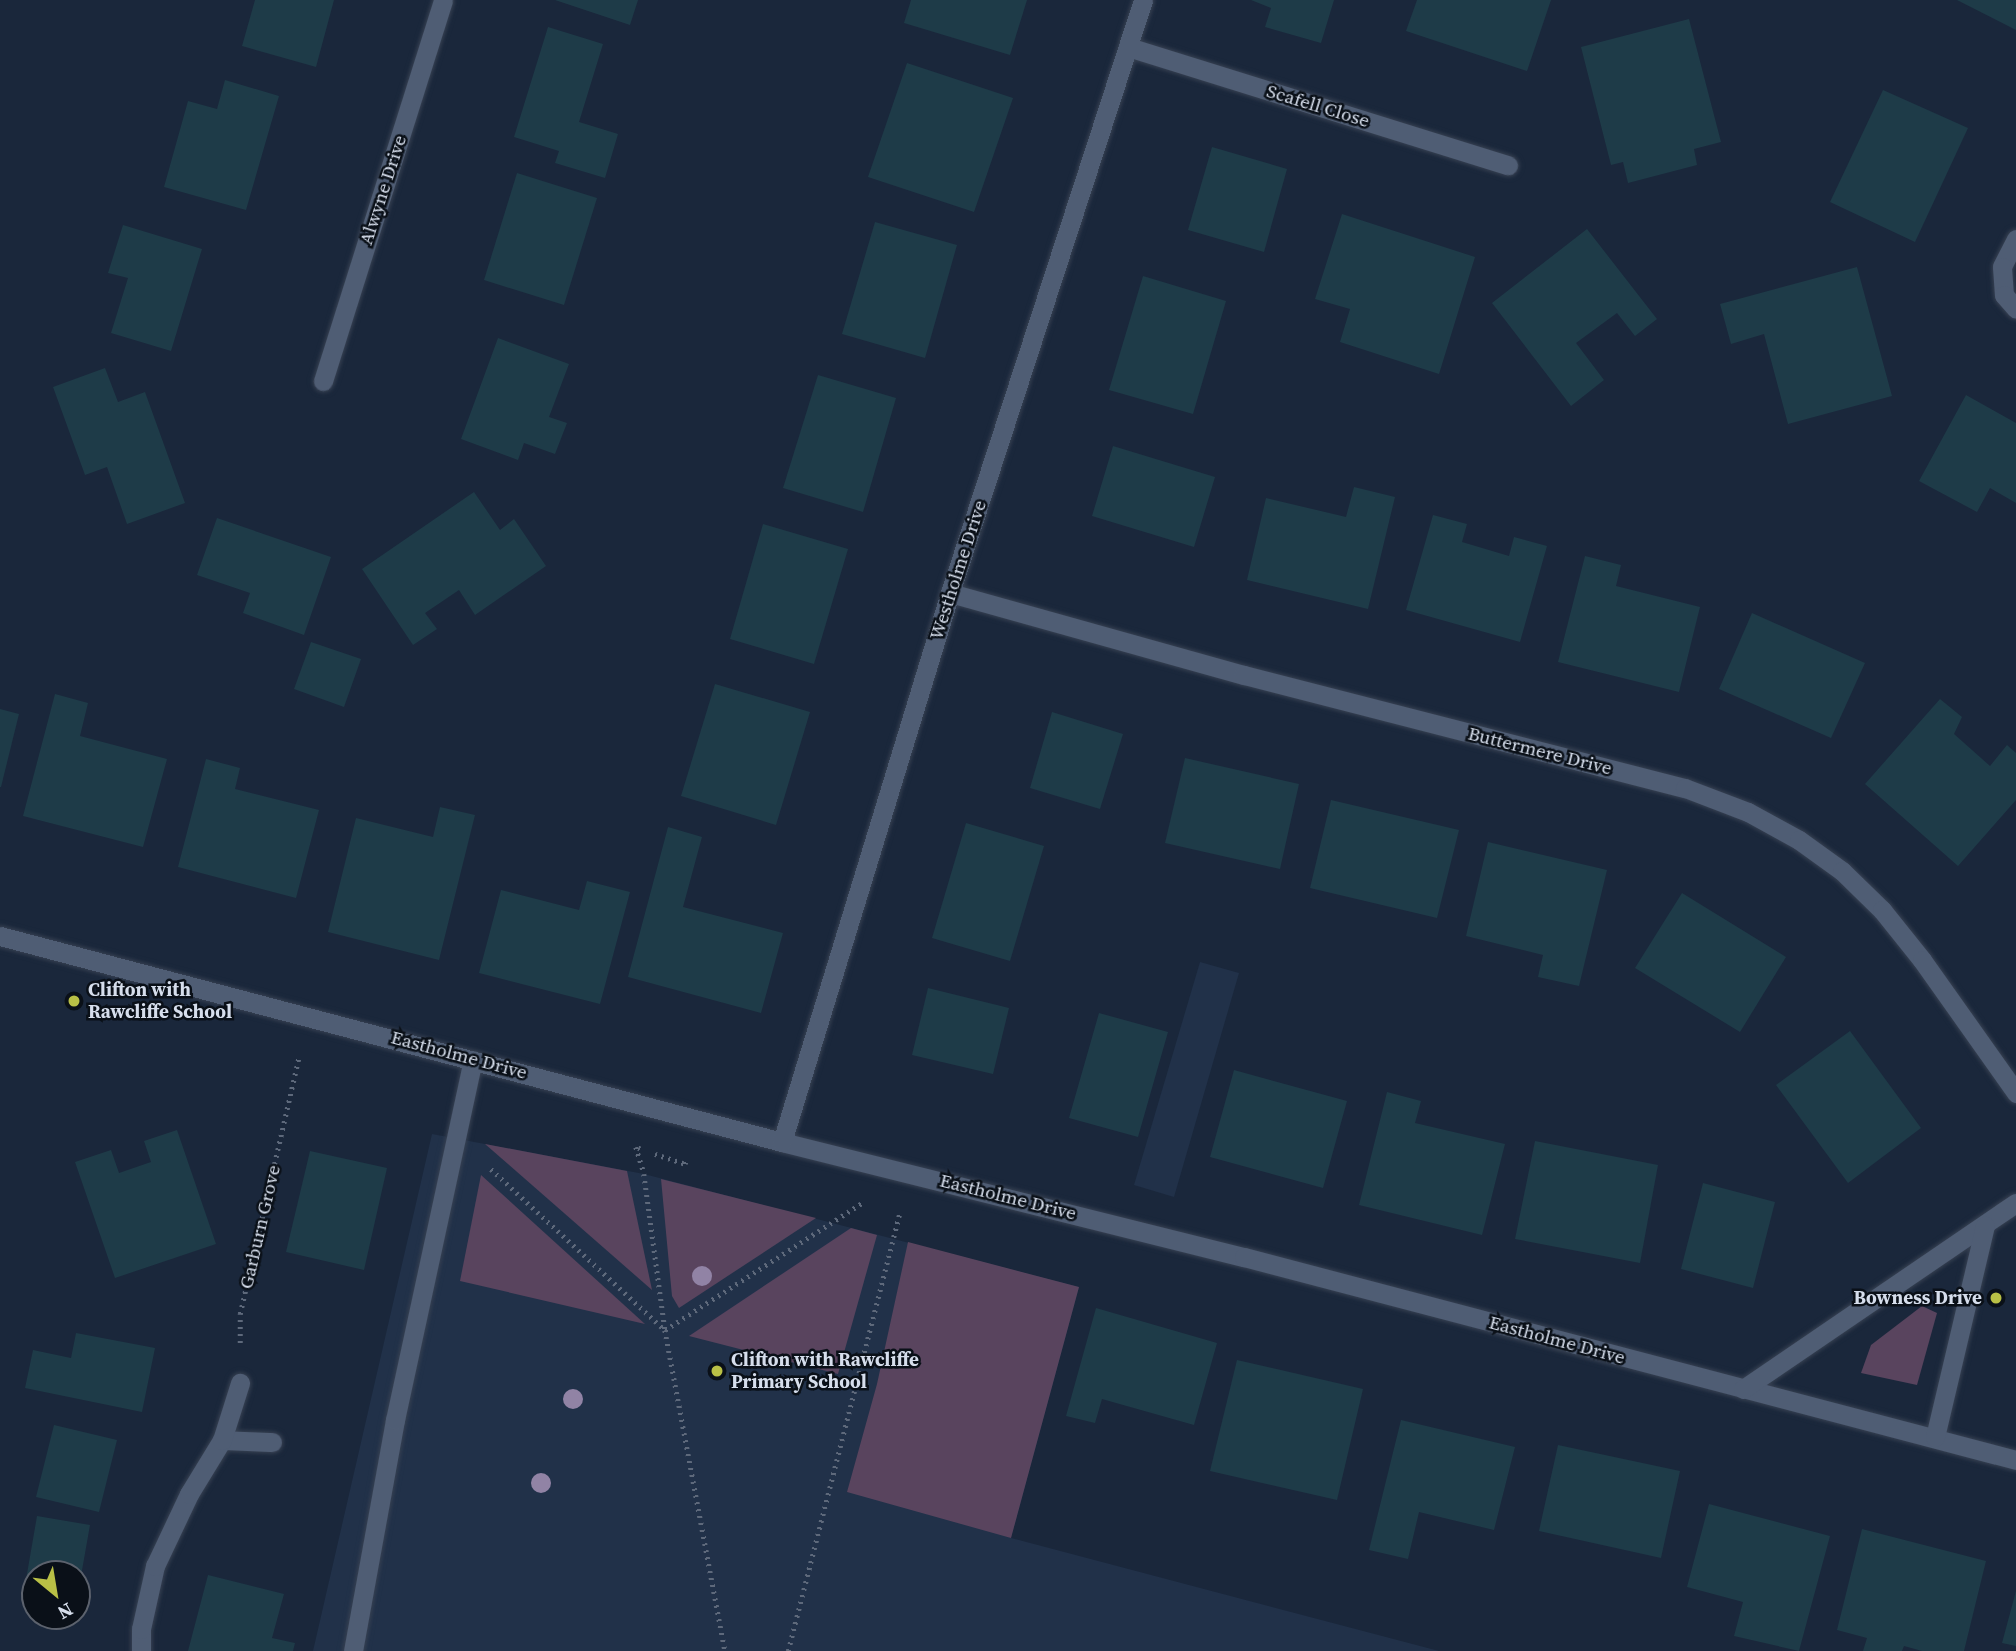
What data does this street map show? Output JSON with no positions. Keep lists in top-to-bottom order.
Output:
{
  "streets": {
    "street": [
      "Scafell Close",
      "Alwyne Drive",
      "Westholme Drive",
      "Buttermere Drive",
      "Eastholme Drive"
    ],
    "path": ["Garburn Grove"]
  },
  "crossings": [
    ["Scafell Close", "Westholme Drive"],
    ["Westholme Drive", "Buttermere Drive"],
    ["Westholme Drive", "Eastholme Drive"],
    ["Eastholme Drive", "Garburn Grove"]
  ],
  "places": ["Clifton with Rawcliffe School", "Bowness Drive", "Clifton with Rawcliffe Primary School"],
  "north": "bottom right"
}
